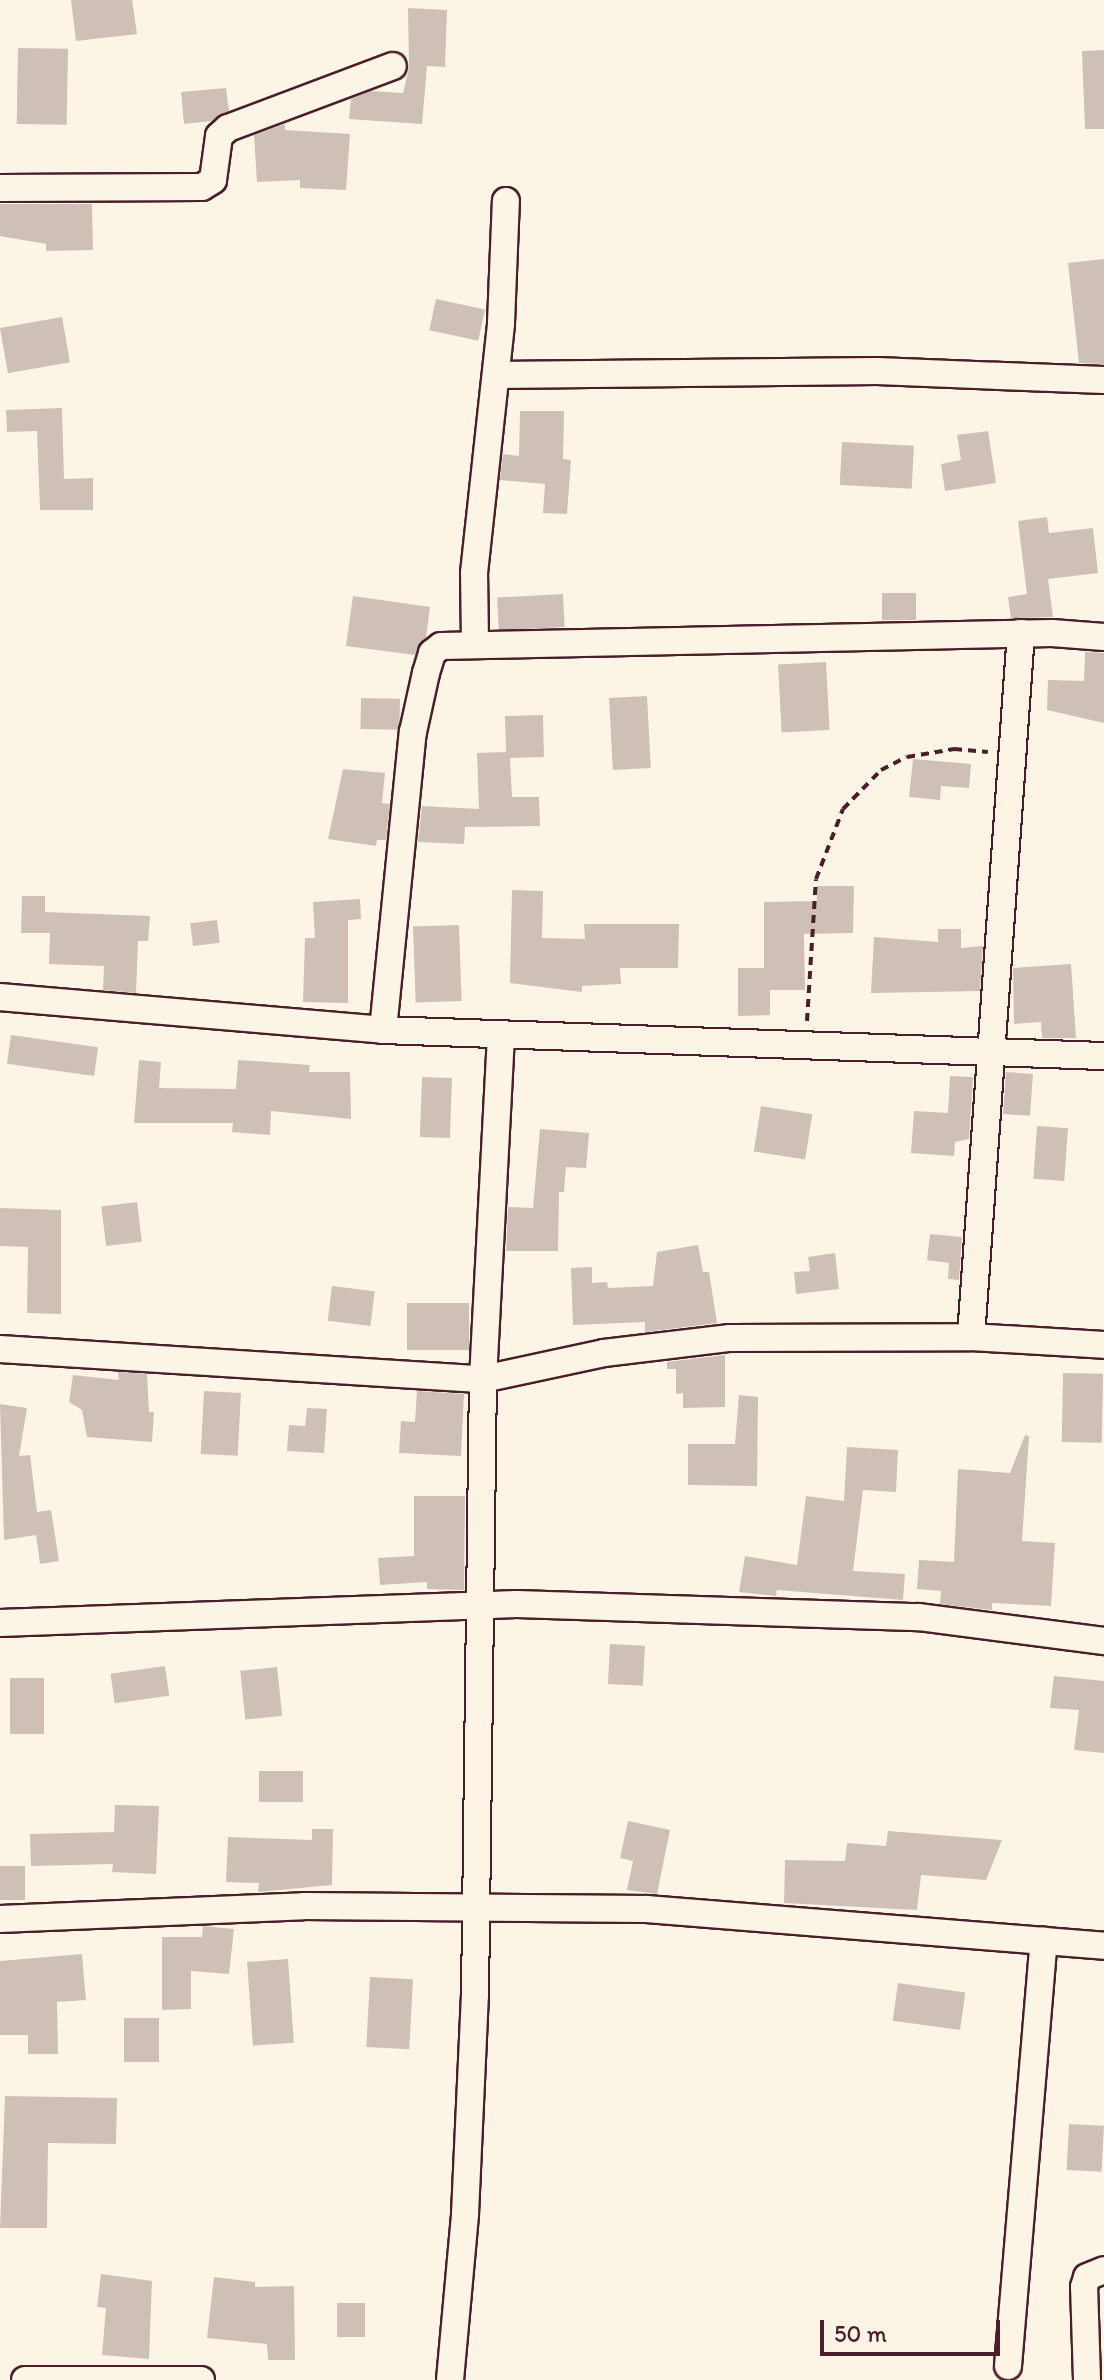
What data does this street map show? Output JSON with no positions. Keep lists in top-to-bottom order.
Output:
{
  "scale_bar": "50 m"
}
